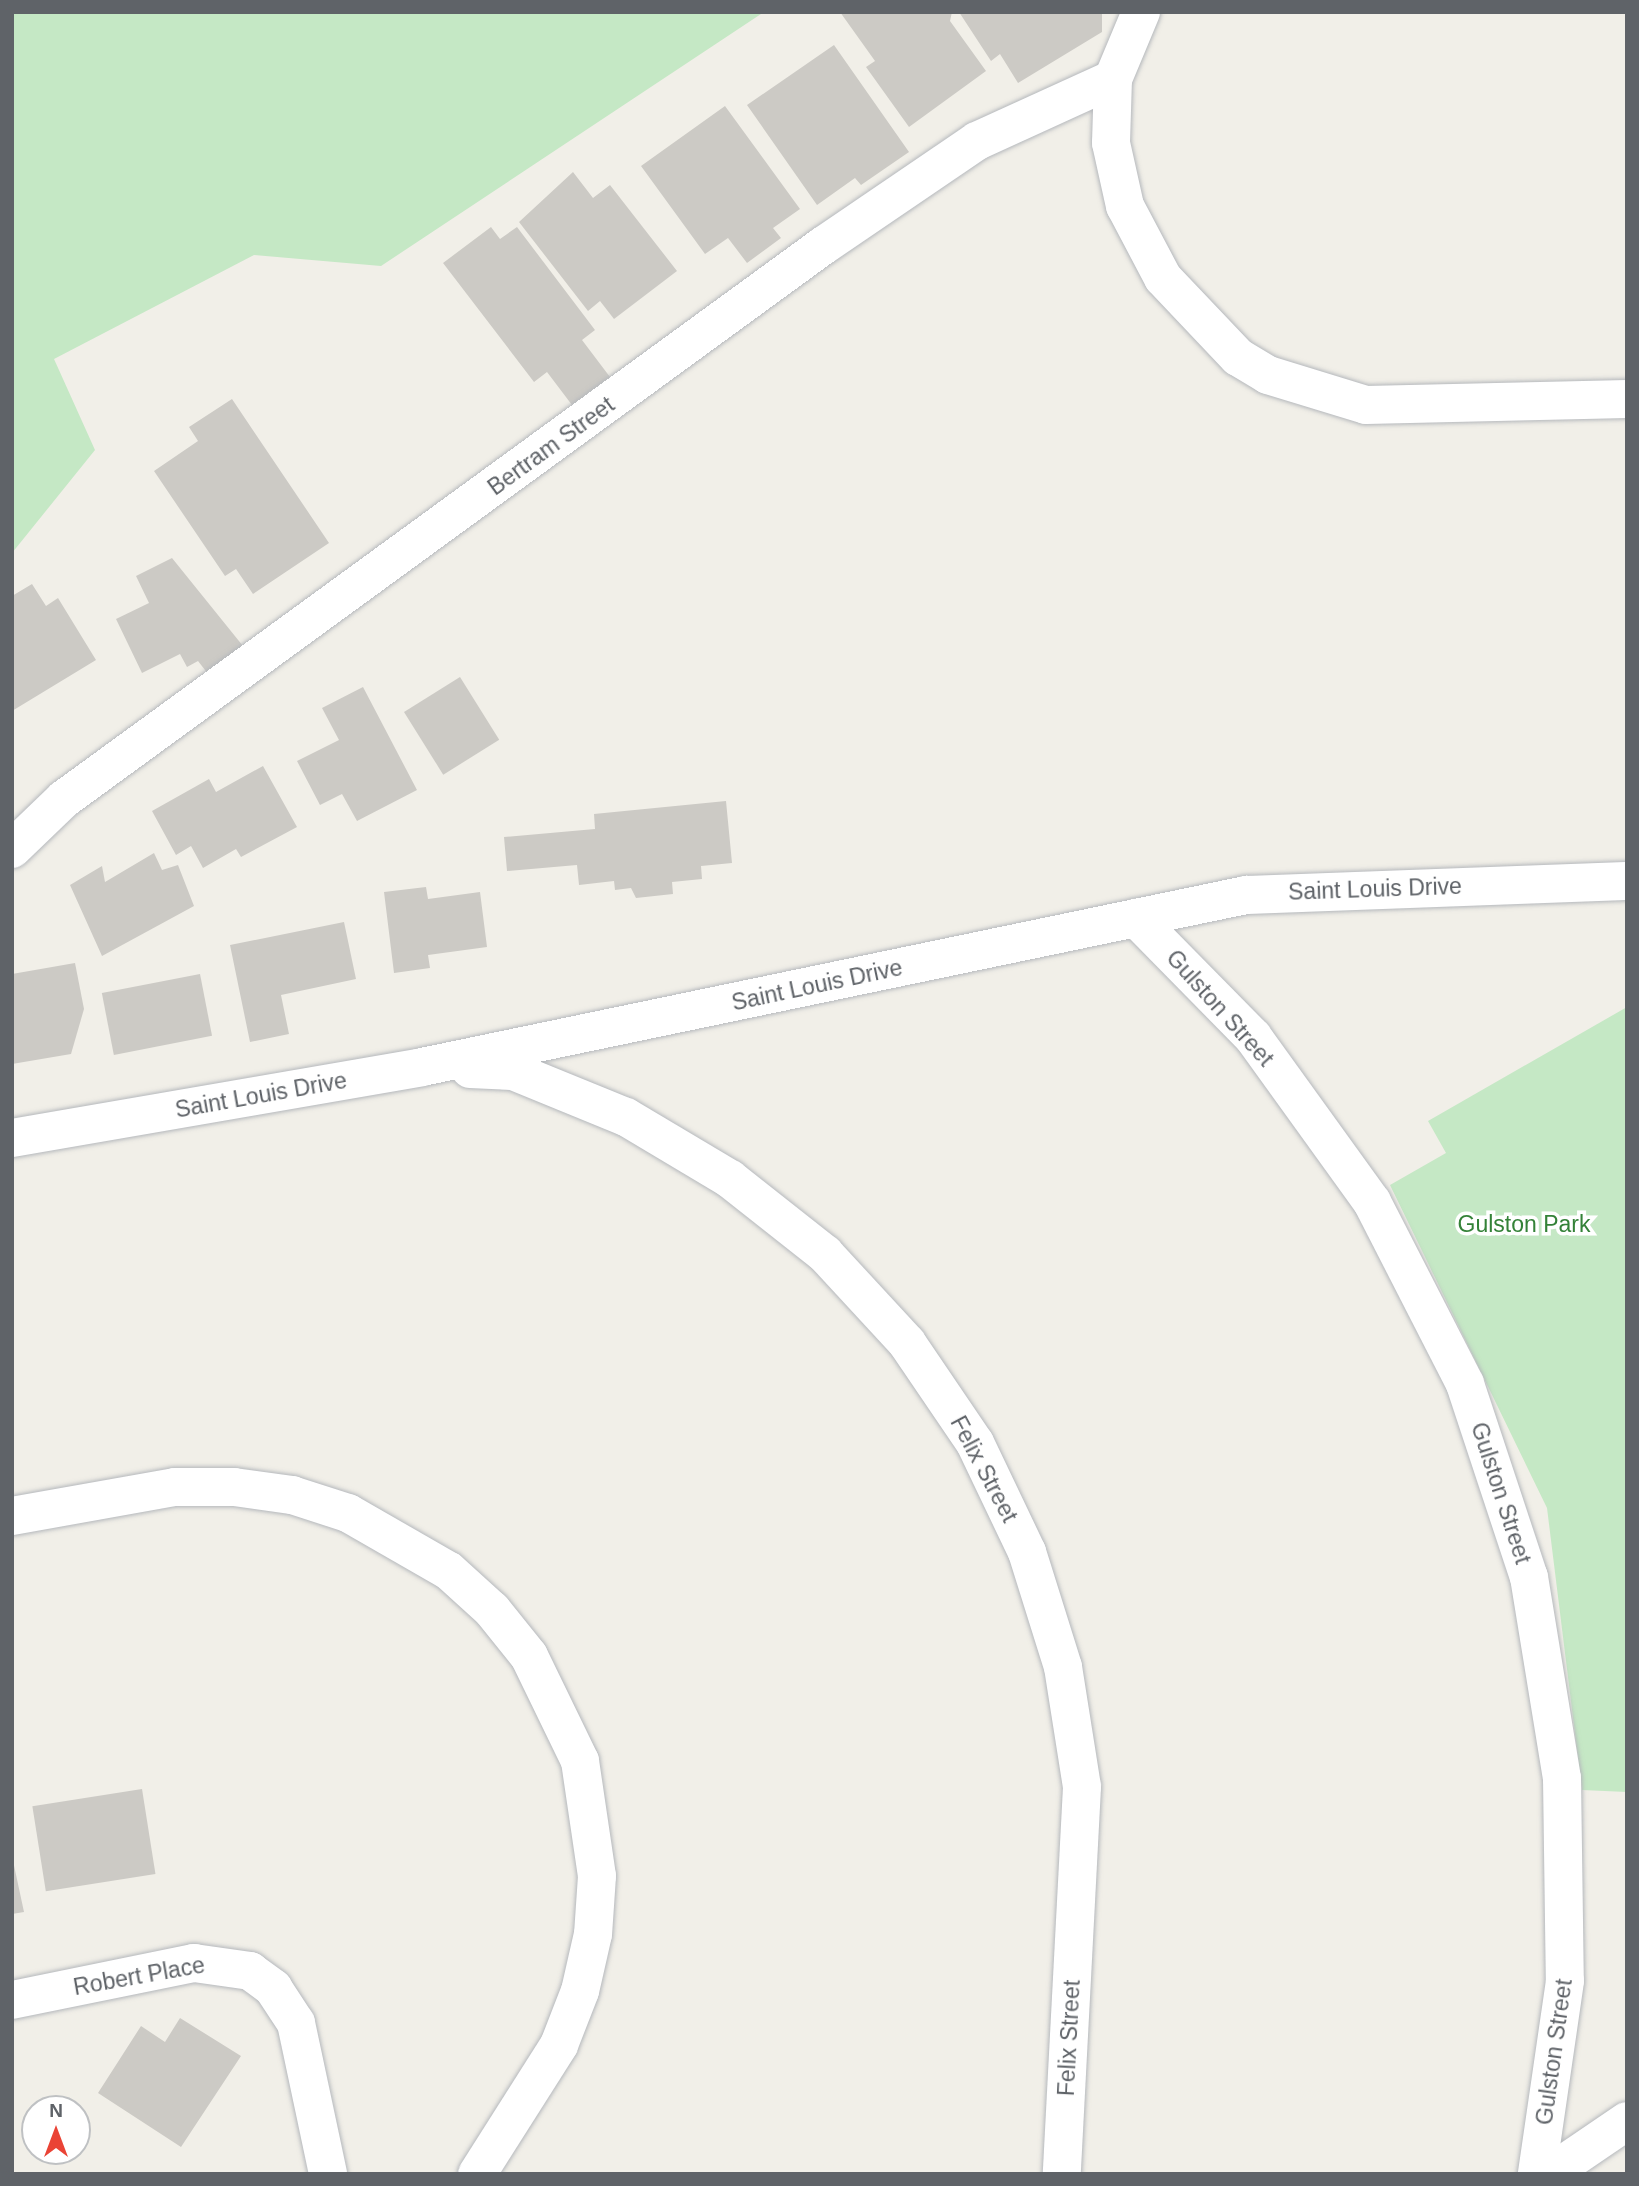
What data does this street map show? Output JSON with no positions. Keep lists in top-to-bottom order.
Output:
{
  "streets": {
    "street": [
      "Bertram Street",
      "Saint Louis Drive",
      "Gulston Street",
      "Felix Street",
      "Robert Place"
    ]
  },
  "crossings": [
    ["Saint Louis Drive", "Gulston Street"],
    ["Saint Louis Drive", "Felix Street"]
  ],
  "parks": ["Gulston Park"],
  "north": "top"
}
